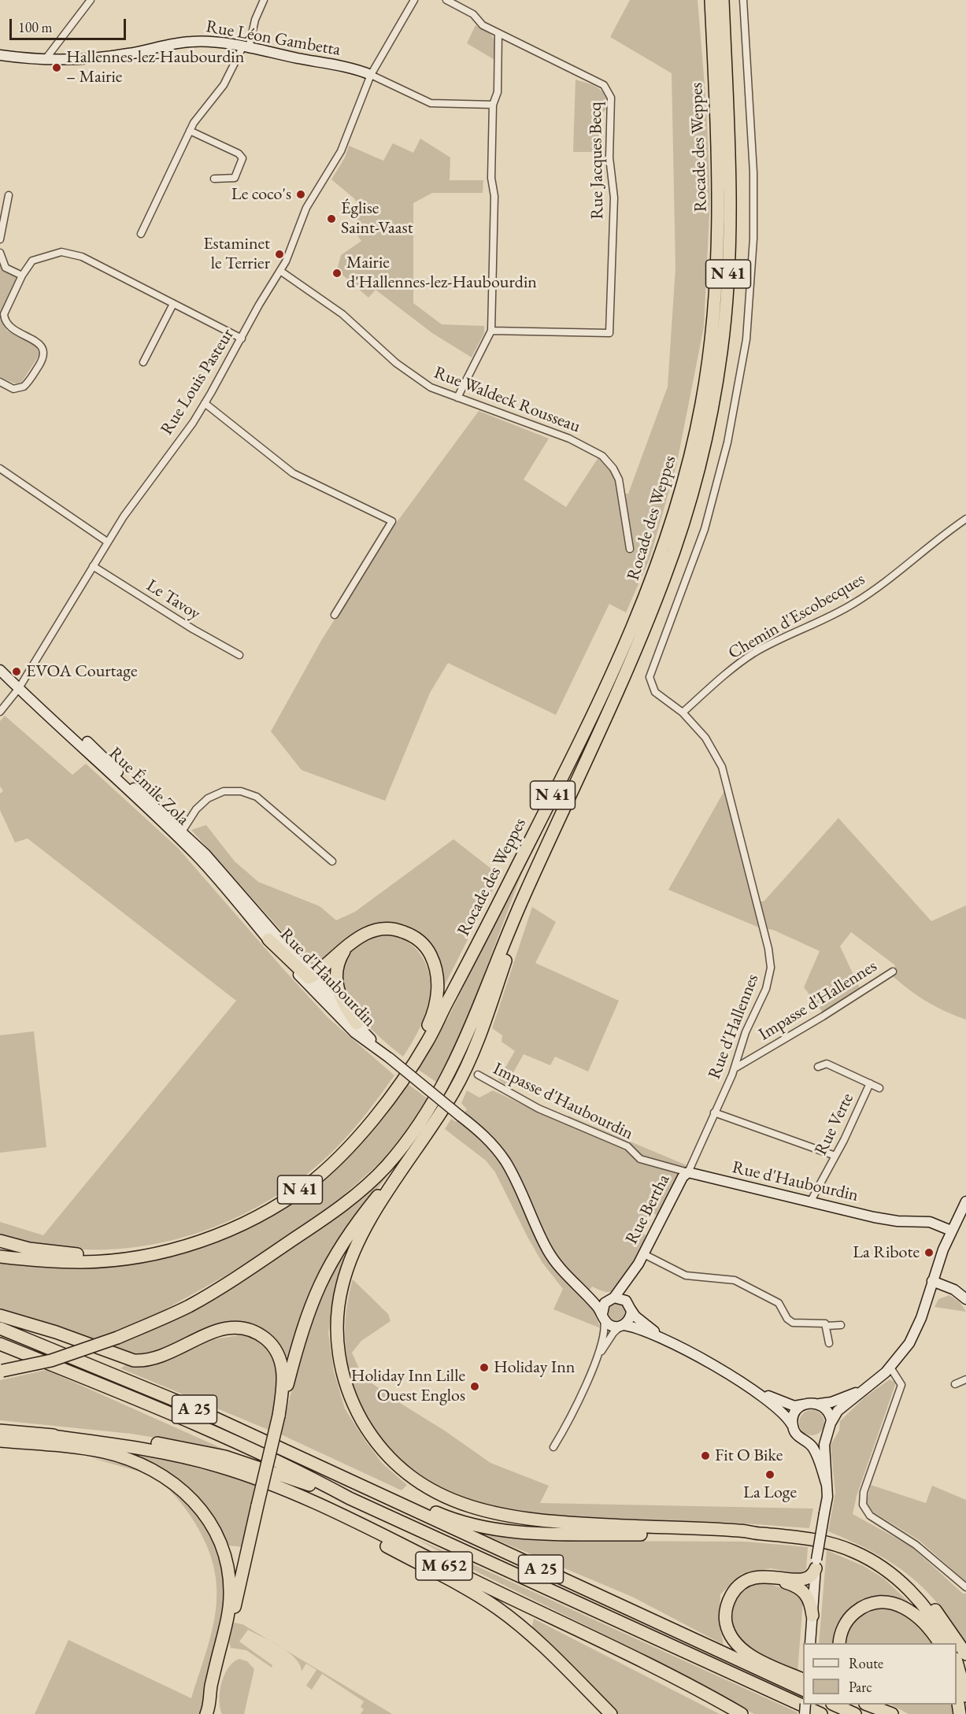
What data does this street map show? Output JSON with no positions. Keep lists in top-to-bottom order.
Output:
{
  "streets": {
    "highway": [
      "Rocade des Weppes",
      "N 41",
      "A 25",
      "M 652"
    ],
    "main road": [
      "Rue Léon Gambetta",
      "Rue Émile Zola",
      "Rue d'Haubourdin",
      "Rue Bertha"
    ],
    "street": [
      "Rue Jacques Becq",
      "Rue Louis Pasteur",
      "Rue Waldeck Rousseau",
      "Le Tavoy",
      "Chemin d'Escobecques",
      "Impasse d'Hallennes",
      "Rue d'Hallennes",
      "Impasse d'Haubourdin",
      "Rue Verte"
    ]
  },
  "crossings": [
    ["Rue Léon Gambetta", "Rue Louis Pasteur"],
    ["Rocade des Weppes", "N 41"],
    ["Rue Louis Pasteur", "Rue Waldeck Rousseau"],
    ["Rue Louis Pasteur", "Le Tavoy"],
    ["Rue Louis Pasteur", "Rue Émile Zola"],
    ["Chemin d'Escobecques", "Rue d'Hallennes"],
    ["Rue Émile Zola", "Rue d'Haubourdin"],
    ["Rue d'Haubourdin", "Rue d'Hallennes"],
    ["Rue d'Haubourdin", "Impasse d'Haubourdin"],
    ["Rue d'Haubourdin", "Rue Verte"],
    ["Rue d'Haubourdin", "Rue Bertha"],
    ["Impasse d'Hallennes", "Rue d'Hallennes"],
    ["Rue d'Hallennes", "Rue Bertha"]
  ],
  "places": [
    "Hallennes-lez-Haubourdin – Mairie",
    "Le coco's",
    "Église Saint-Vaast",
    "Estaminet le Terrier",
    "Mairie d'Hallennes-lez-Haubourdin",
    "EVOA Courtage",
    "La Ribote",
    "Holiday Inn",
    "Holiday Inn Lille Ouest Englos",
    "Fit O Bike",
    "La Loge"
  ],
  "legend": ["Route", "Parc"],
  "scale_bar": "100 m"
}
